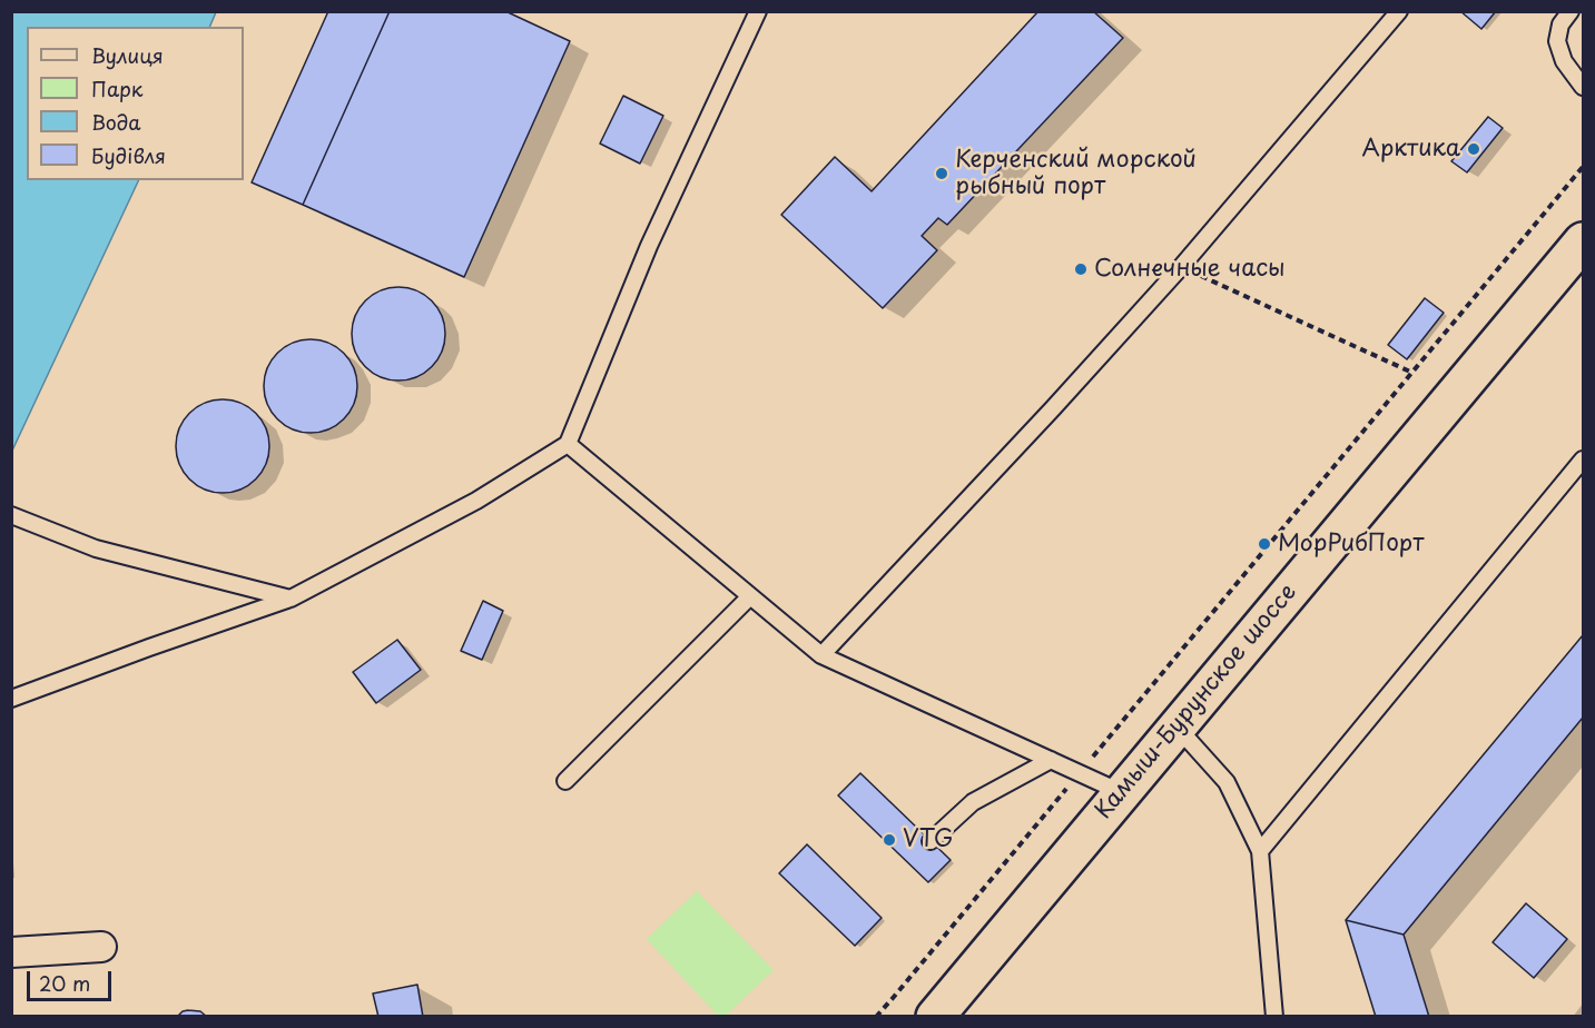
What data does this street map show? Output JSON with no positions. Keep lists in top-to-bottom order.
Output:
{
  "streets": {
    "main road": ["Камыш-Бурунское шоссе"]
  },
  "places": [
    "Арктика",
    "Керченский морской рыбный порт",
    "Солнечные часы",
    "МорРибПорт",
    "VTG"
  ],
  "legend": [
    "Вулиця",
    "Парк",
    "Вода",
    "Будівля"
  ],
  "scale_bar": "20 m"
}
